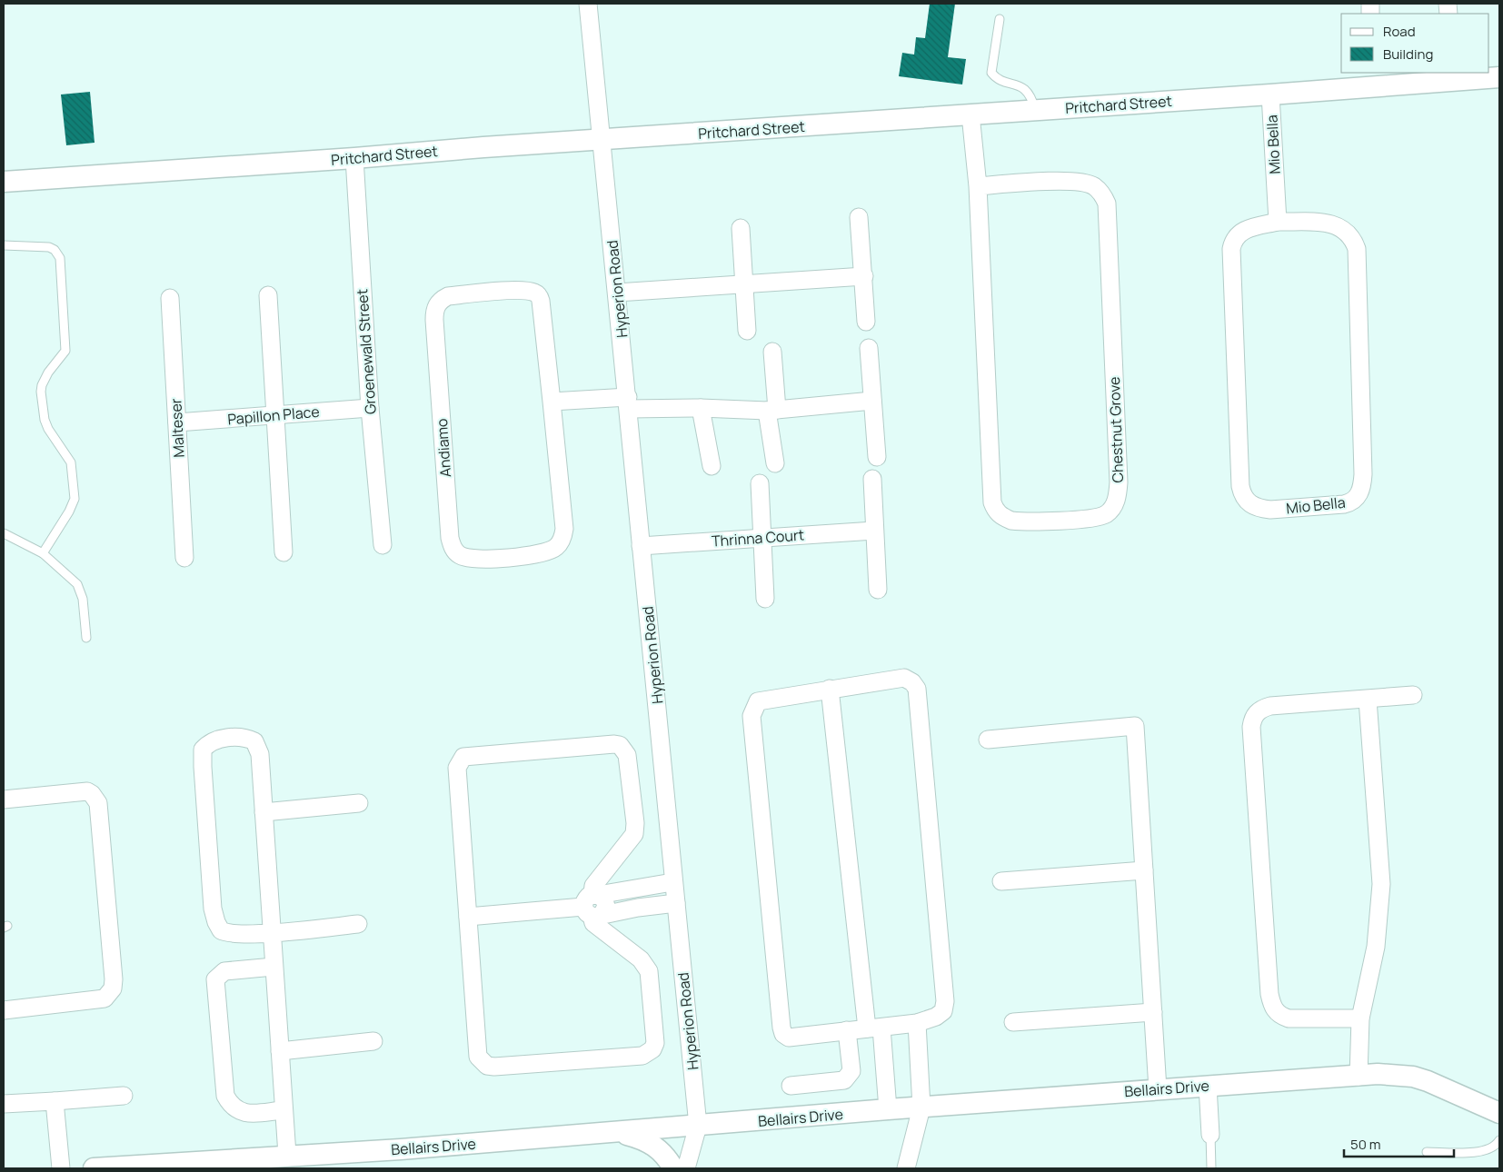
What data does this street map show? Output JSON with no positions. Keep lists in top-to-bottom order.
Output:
{
  "streets": {
    "street": [
      "Pritchard Street",
      "Mio Bella",
      "Hyperion Road",
      "Groenewald Street",
      "Papillon Place",
      "Malteser",
      "Chestnut Grove",
      "Andiamo",
      "Thrinna Court",
      "Bellairs Drive"
    ]
  },
  "crossings": [
    ["Pritchard Street", "Mio Bella"],
    ["Pritchard Street", "Hyperion Road"],
    ["Pritchard Street", "Groenewald Street"],
    ["Pritchard Street", "Chestnut Grove"],
    ["Hyperion Road", "Thrinna Court"],
    ["Hyperion Road", "Bellairs Drive"],
    ["Groenewald Street", "Papillon Place"],
    ["Papillon Place", "Malteser"]
  ],
  "legend": ["Road", "Building"],
  "scale_bar": "50 m"
}
